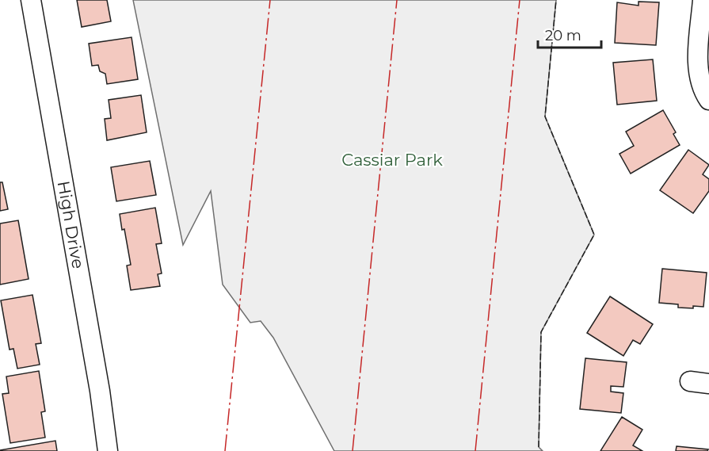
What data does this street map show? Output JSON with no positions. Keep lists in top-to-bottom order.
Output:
{
  "streets": {
    "street": ["High Drive"]
  },
  "parks": ["Cassiar Park"],
  "scale_bar": "20 m"
}
